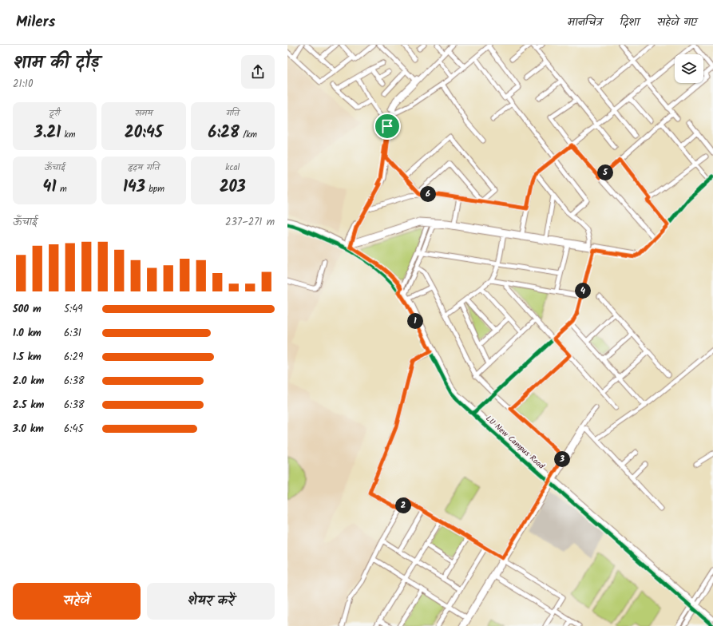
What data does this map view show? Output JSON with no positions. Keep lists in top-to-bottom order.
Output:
{
  "streets": {
    "street": ["LU New Campus Road"]
  },
  "page": {
    "header": "Milers",
    "nav": ["मानचित्र", "दिशा", "सहेजे गए"],
    "heading": ["शाम की दौड़", "21:10"],
    "stats": [
      ["दूरी", "3.21 km"],
      ["समय", "20:45"],
      ["गति", "6:28 /km"],
      ["ऊँचाई", "41 m"],
      ["हृदय गति", "143 bpm"],
      ["kcal", "203"]
    ],
    "pins": [
      "5",
      "6",
      "4",
      "1",
      "3",
      "2"
    ],
    "chart": ["ऊँचाई", "237–271 m"],
    "list": [
      {
        "name": "500 m",
        "note": "5:49"
      },
      {
        "name": "1.0 km",
        "note": "6:31"
      },
      {
        "name": "1.5 km",
        "note": "6:29"
      },
      {
        "name": "2.0 km",
        "note": "6:38"
      },
      {
        "name": "2.5 km",
        "note": "6:38"
      },
      {
        "name": "3.0 km",
        "note": "6:45"
      }
    ],
    "buttons": ["सहेजें", "शेयर करें"]
  }
}
